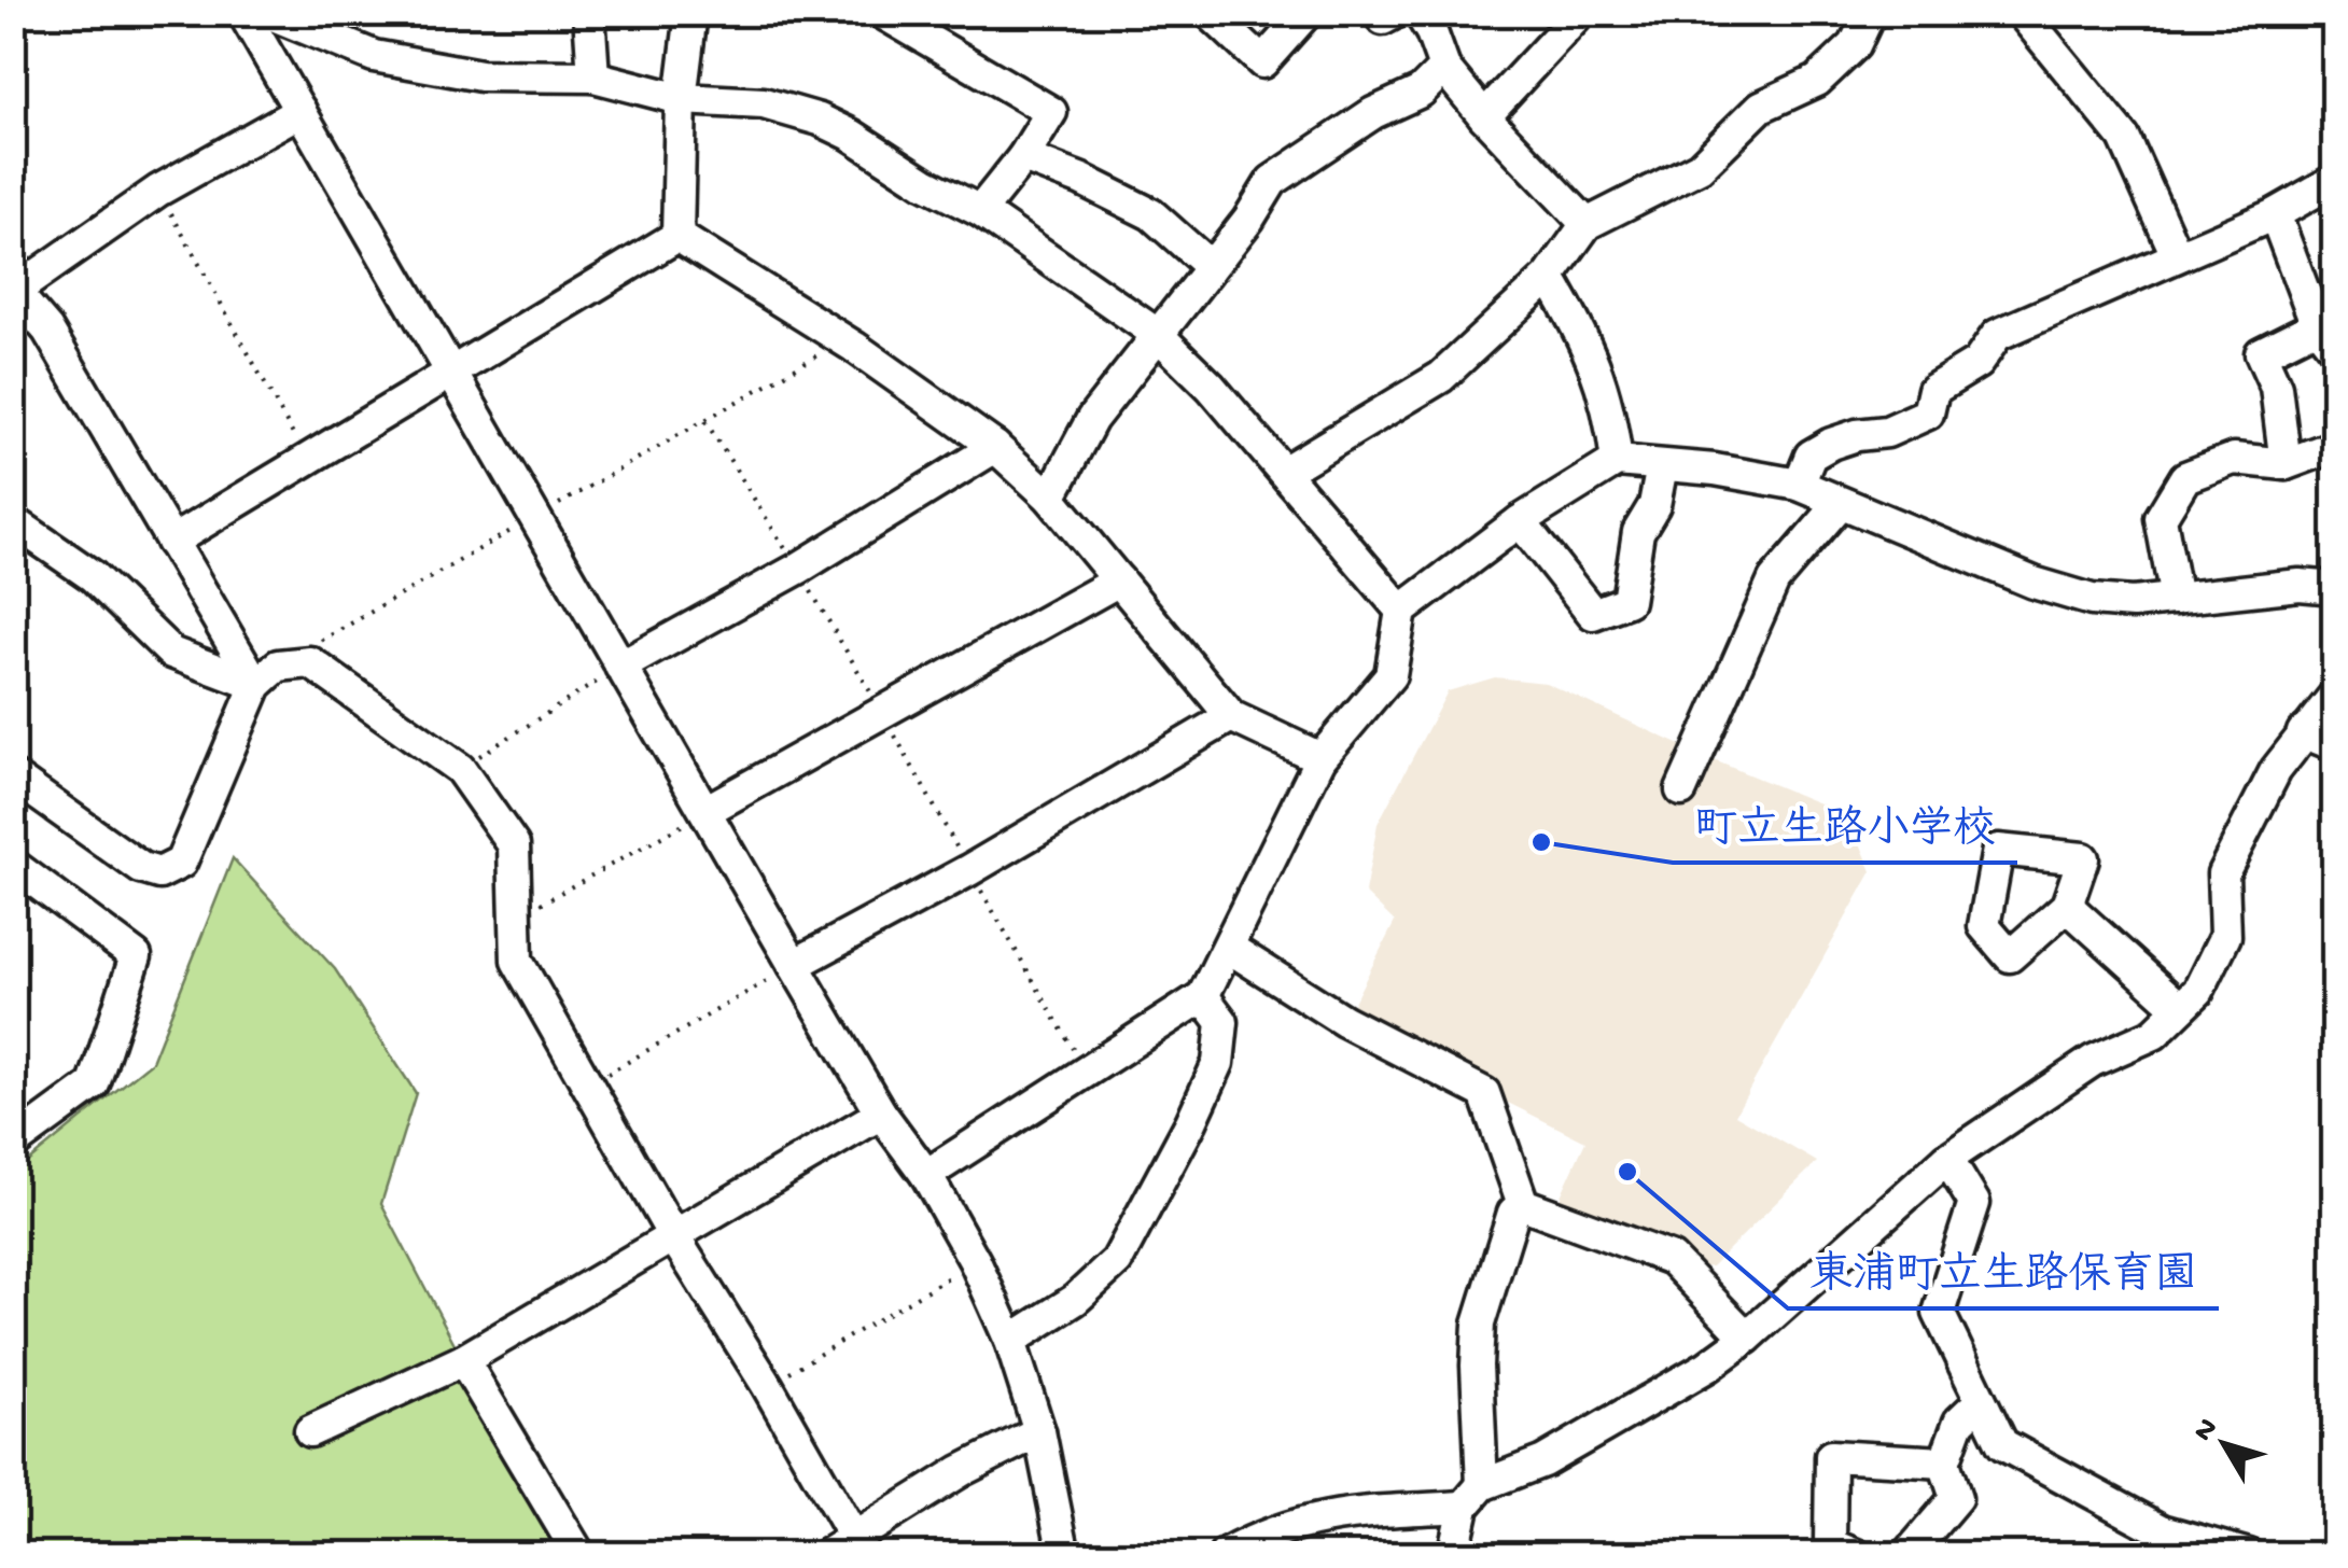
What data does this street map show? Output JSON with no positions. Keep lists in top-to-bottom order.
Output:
{
  "places": ["町立生路小学校", "東浦町立生路保育園"],
  "north": "top left"
}
